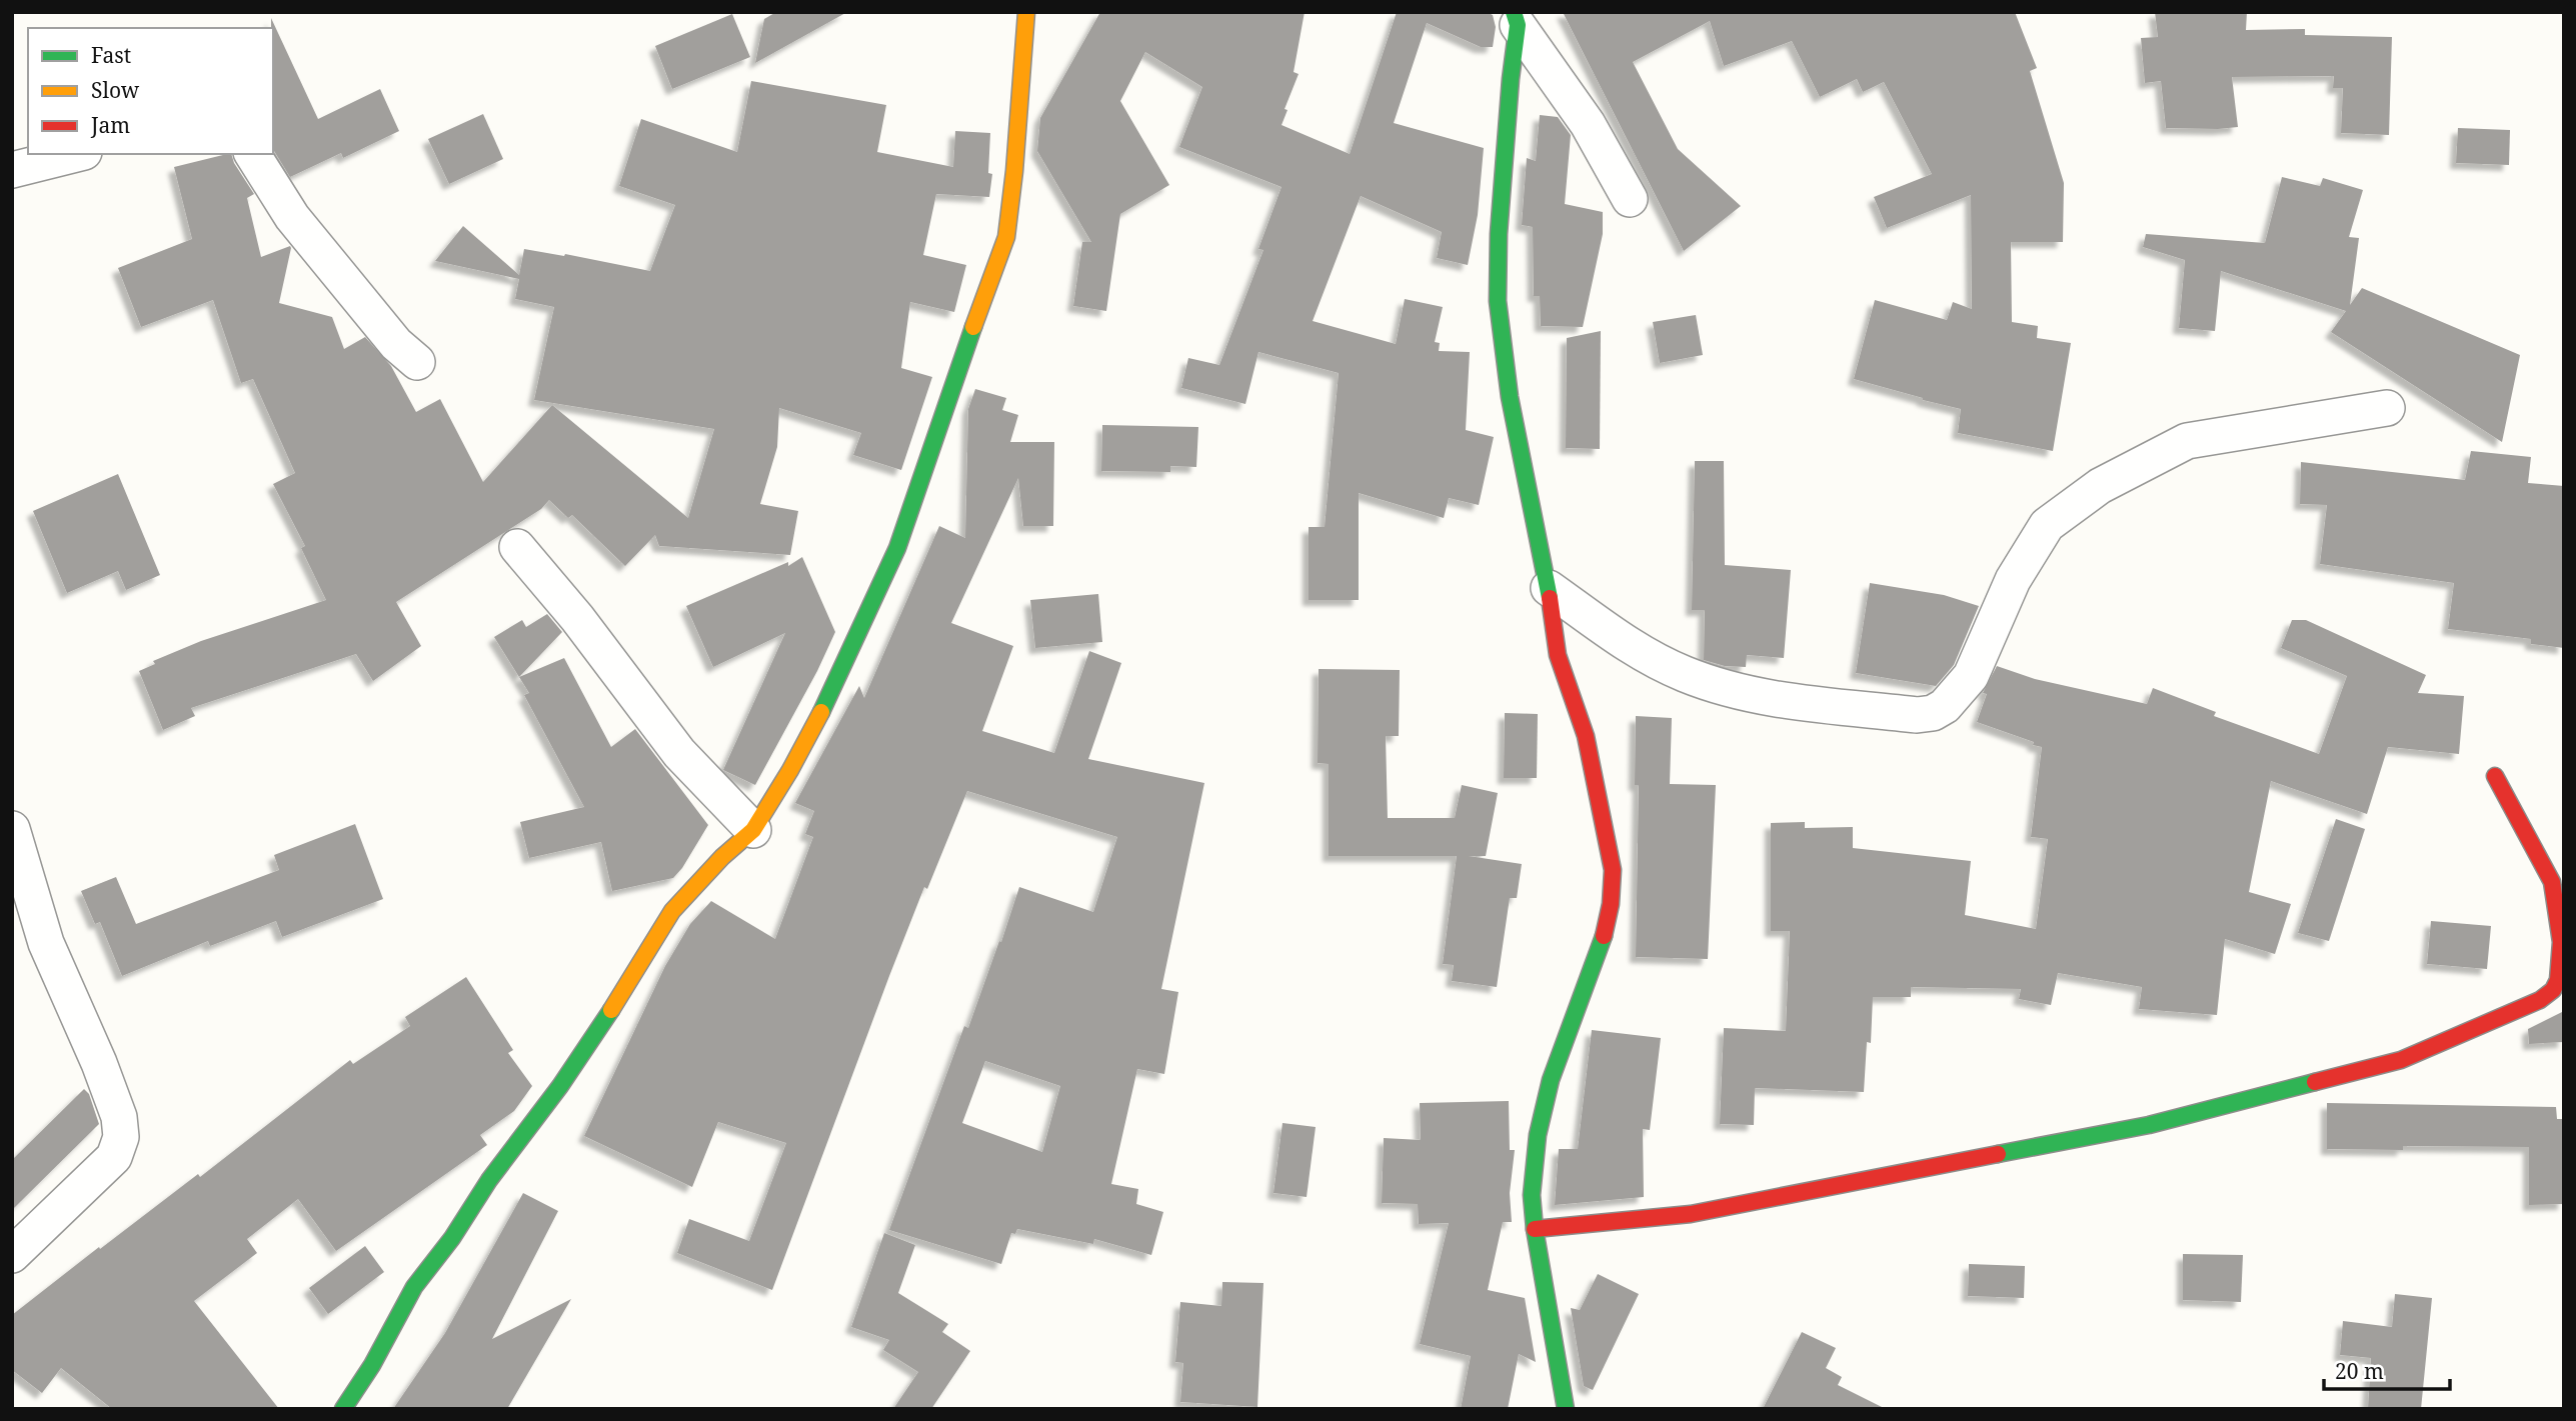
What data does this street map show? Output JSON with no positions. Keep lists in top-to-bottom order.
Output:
{
  "legend": ["Fast", "Slow", "Jam"],
  "scale_bar": "20 m"
}
